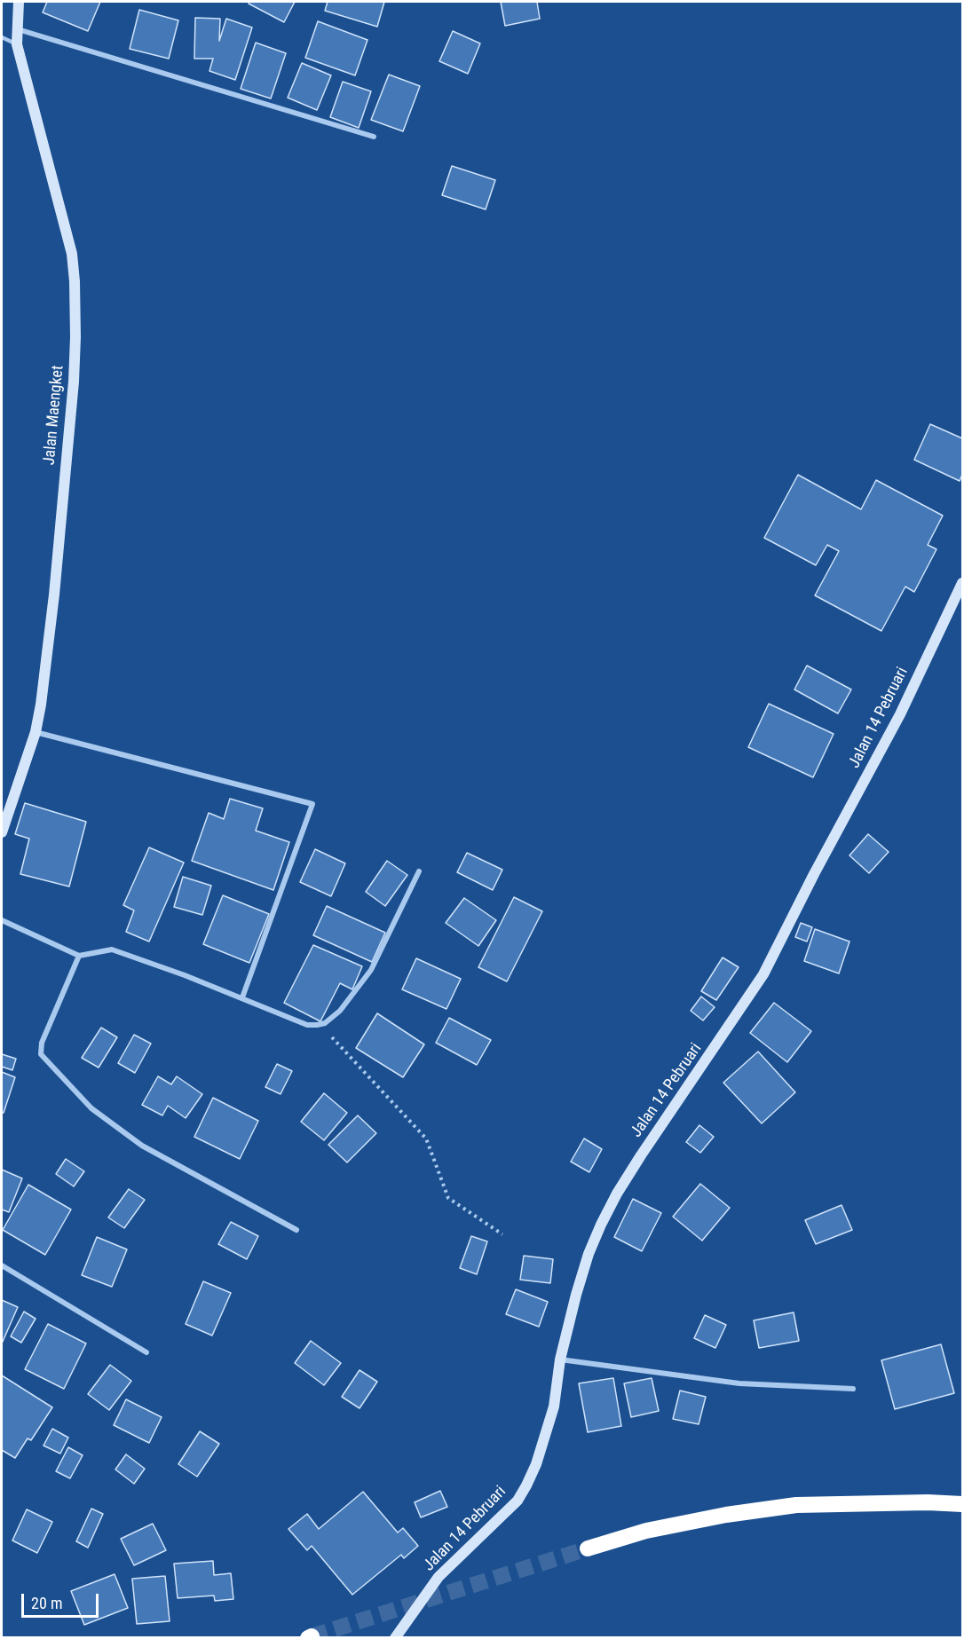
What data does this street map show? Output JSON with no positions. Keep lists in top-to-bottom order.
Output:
{
  "streets": {
    "main road": ["Jalan Maengket", "Jalan 14 Pebruari"]
  },
  "scale_bar": "20 m"
}
